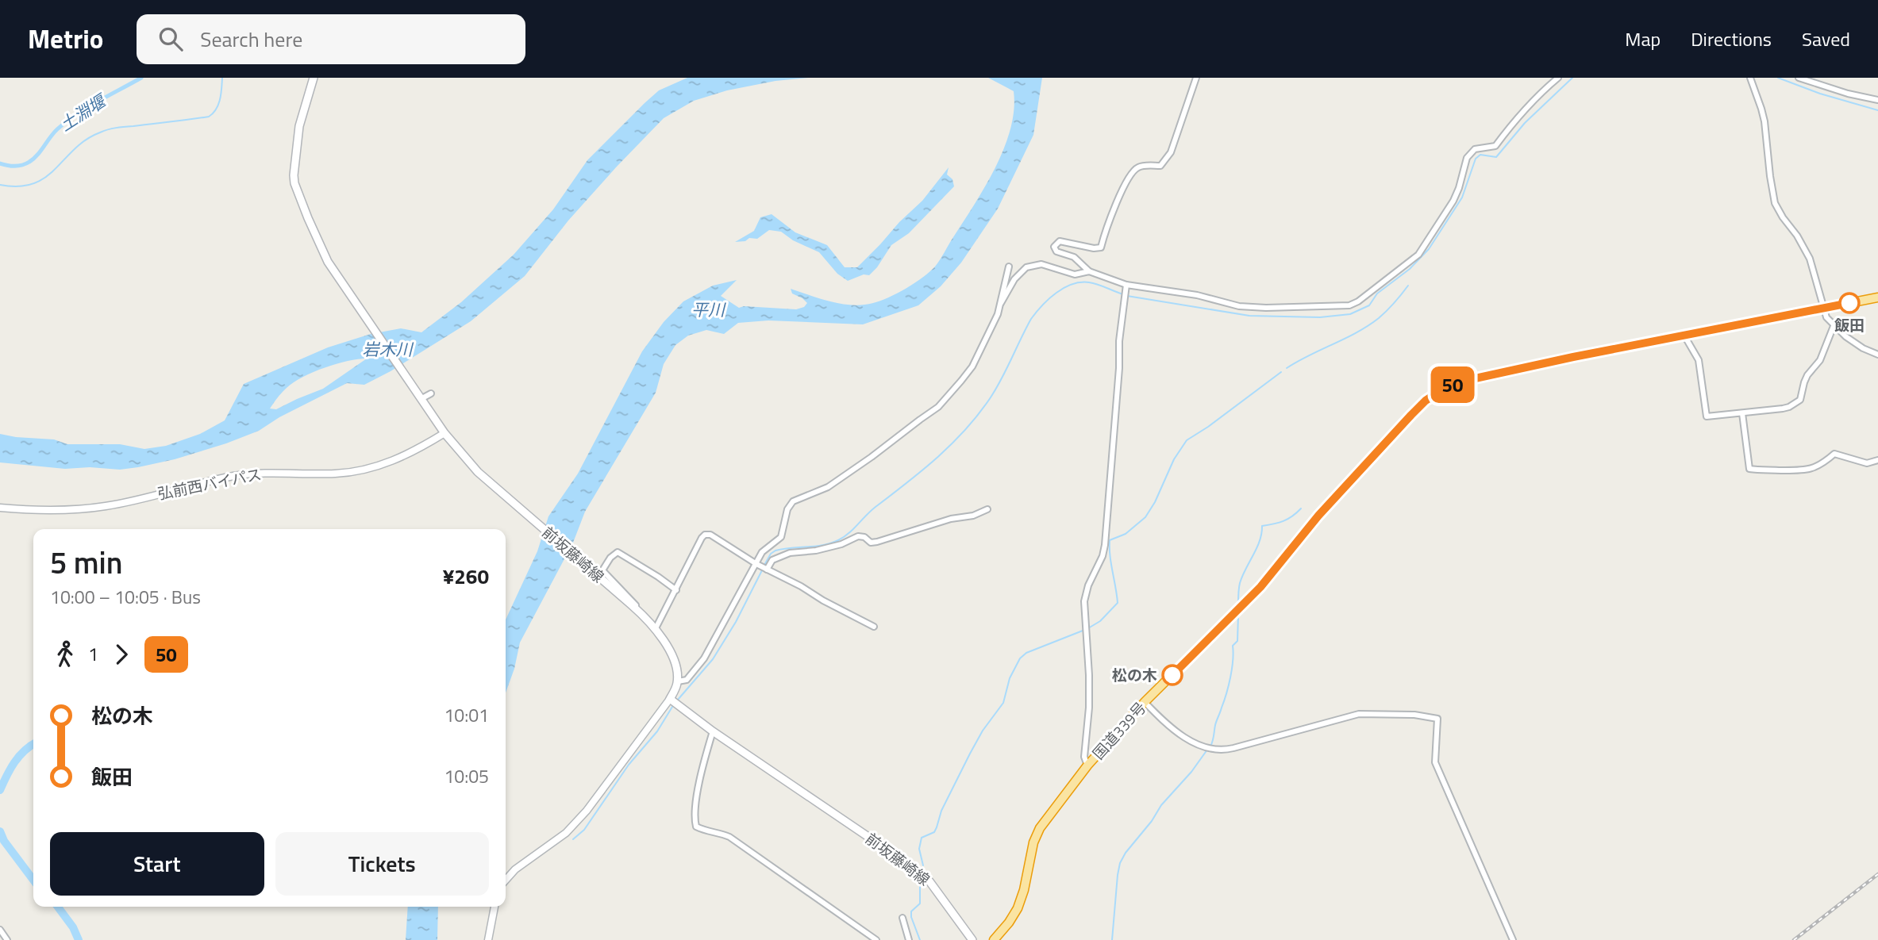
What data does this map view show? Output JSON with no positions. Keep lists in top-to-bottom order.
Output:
{
  "streets": {
    "highway": ["国道339号"],
    "main road": ["前坂藤崎線"],
    "street": ["弘前西バイパス"]
  },
  "crossings": [
    ["弘前西バイパス", "前坂藤崎線"]
  ],
  "water": ["土淵堰", "平川", "岩木川"],
  "places": ["飯田", "松の木"],
  "lines": ["bus line 50"],
  "page": {
    "header": "Metrio",
    "search": "Search here",
    "nav": ["Map", "Directions", "Saved"],
    "on_map": "50",
    "heading": ["5 min", "10:00 – 10:05 · Bus", "¥260"],
    "legs": ["1", "50"],
    "list": [
      {
        "name": "松の木",
        "value": "10:01"
      },
      {
        "name": "飯田",
        "value": "10:05"
      }
    ],
    "buttons": ["Start", "Tickets"]
  }
}
